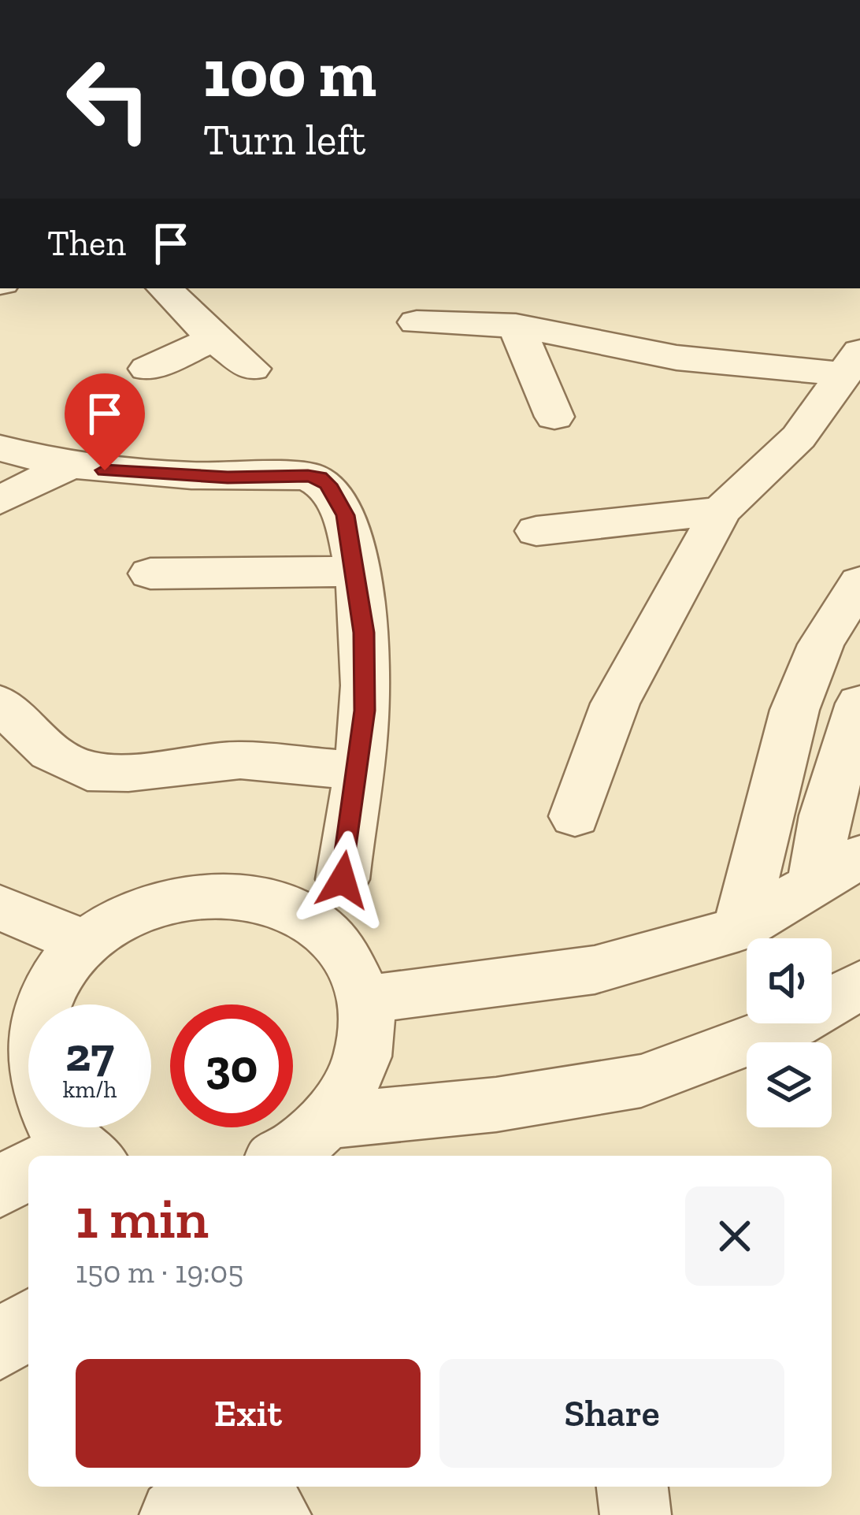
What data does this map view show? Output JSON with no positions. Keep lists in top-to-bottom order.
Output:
{
  "page": {
    "turn": ["100 m", "Turn left"],
    "then": "Then",
    "speed": "27 km/h",
    "limit": "30",
    "heading": ["1 min", "150 m · 19:05"],
    "buttons": ["Exit", "Share"]
  }
}
